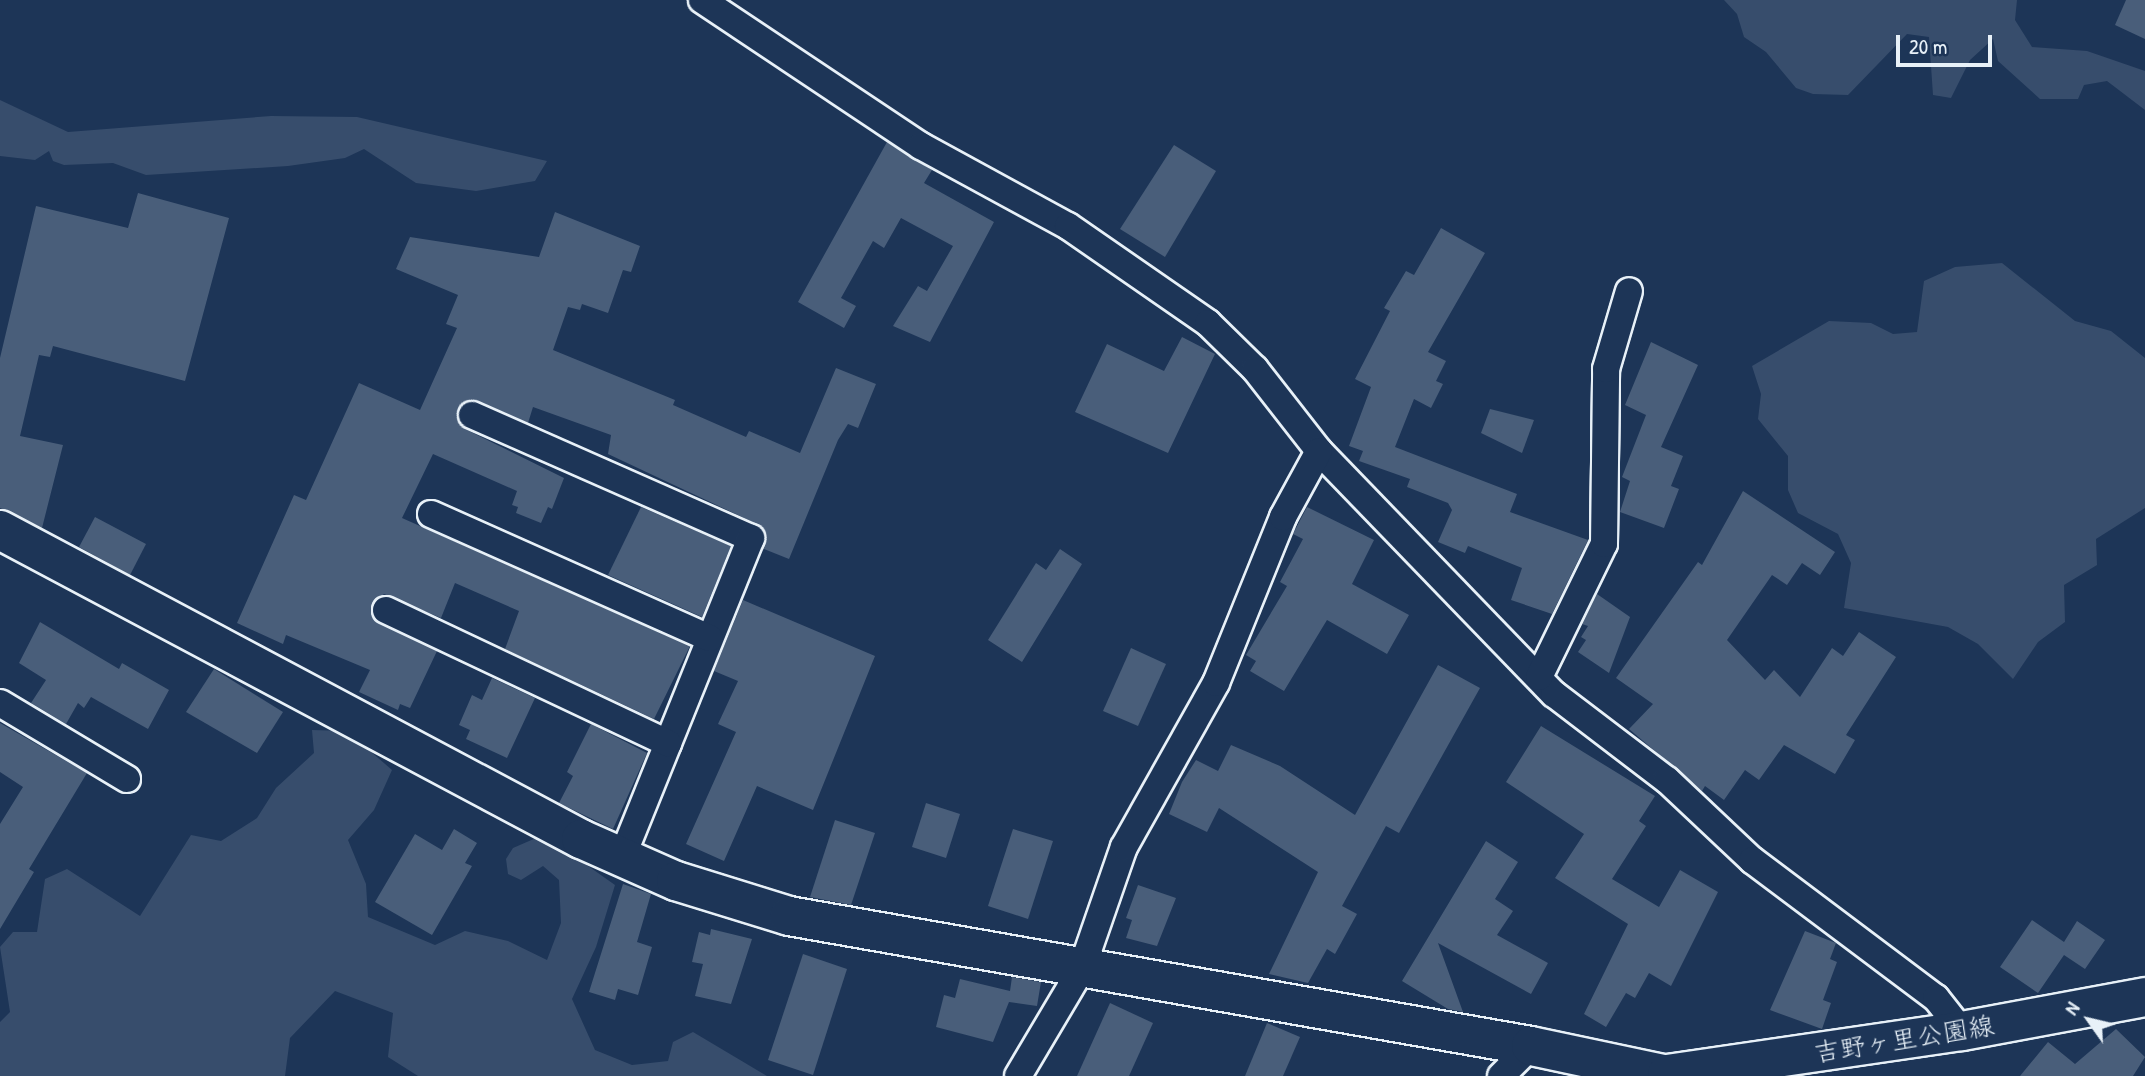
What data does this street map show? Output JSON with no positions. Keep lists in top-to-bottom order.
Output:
{
  "streets": {
    "street": ["吉野ヶ里公園線"]
  },
  "scale_bar": "20 m",
  "north": "top left"
}
